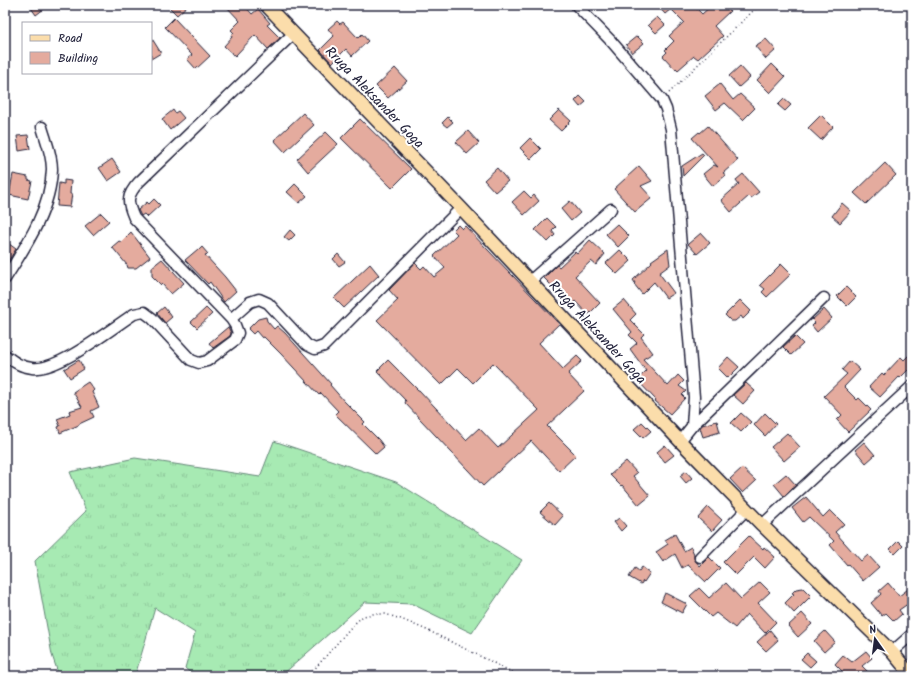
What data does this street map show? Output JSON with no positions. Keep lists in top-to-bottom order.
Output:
{
  "streets": {
    "main road": ["Rruga Aleksander Goga"]
  },
  "legend": ["Road", "Building"],
  "north": "top"
}
